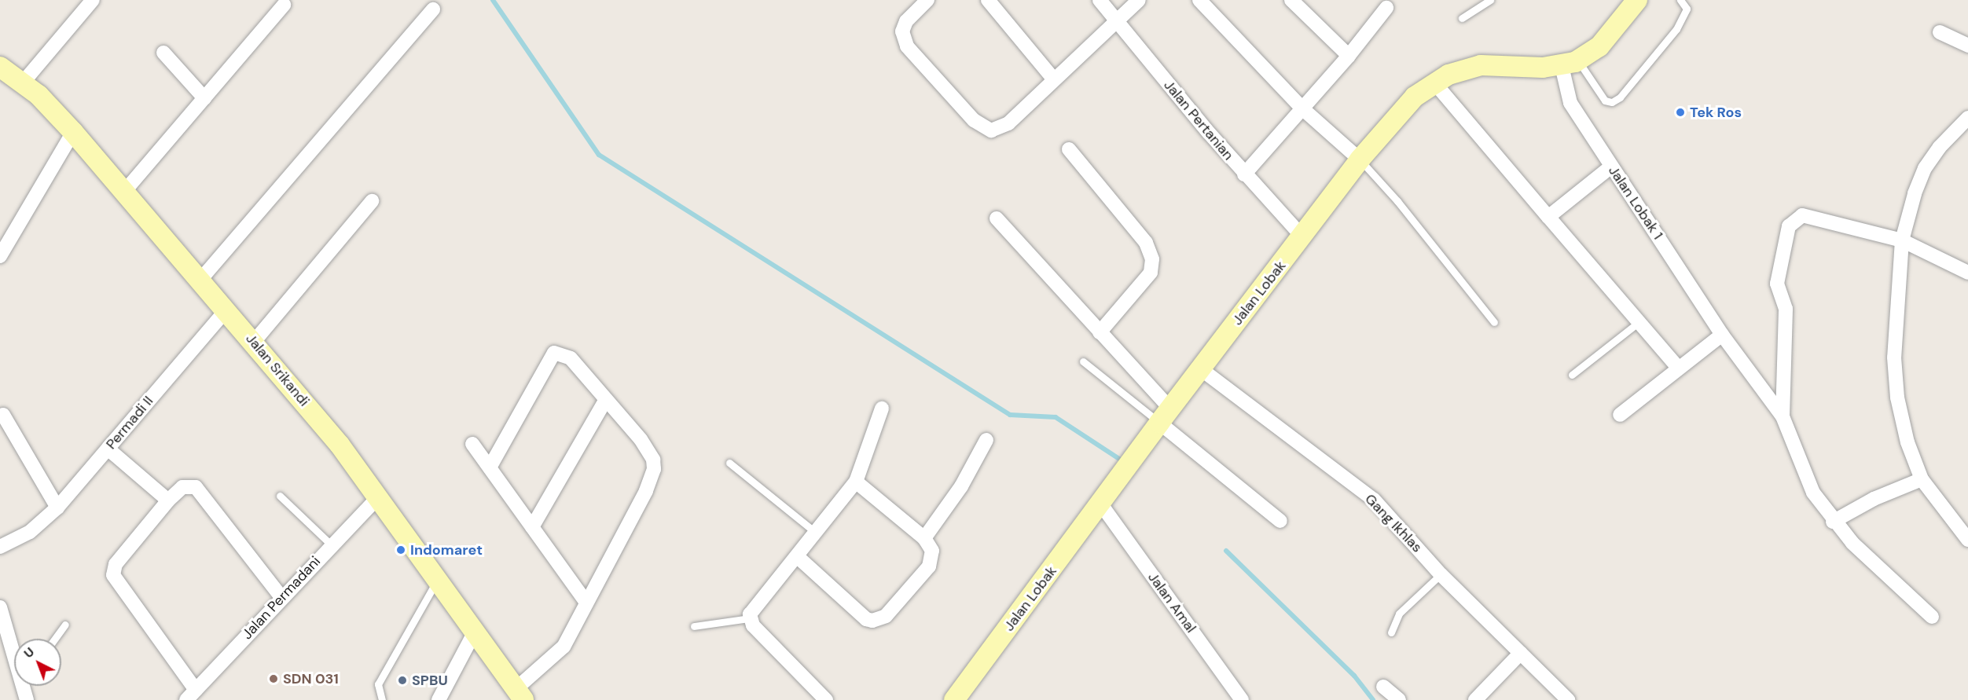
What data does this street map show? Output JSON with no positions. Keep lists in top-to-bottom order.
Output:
{
  "streets": {
    "main road": ["Jalan Lobak", "Jalan Srikandi"],
    "street": [
      "Jalan Pertanian",
      "Jalan Lobak 1",
      "Permadi II",
      "Gang Ikhlas",
      "Jalan Permadani",
      "Jalan Amal"
    ]
  },
  "crossings": [
    ["Jalan Pertanian", "Jalan Lobak"],
    ["Jalan Lobak 1", "Jalan Lobak"],
    ["Jalan Lobak", "Gang Ikhlas"],
    ["Jalan Lobak", "Jalan Amal"],
    ["Jalan Srikandi", "Permadi II"],
    ["Jalan Srikandi", "Jalan Permadani"]
  ],
  "places": [
    "Tek Ros",
    "Indomaret",
    "SDN 031",
    "SPBU"
  ],
  "north": "top left"
}
